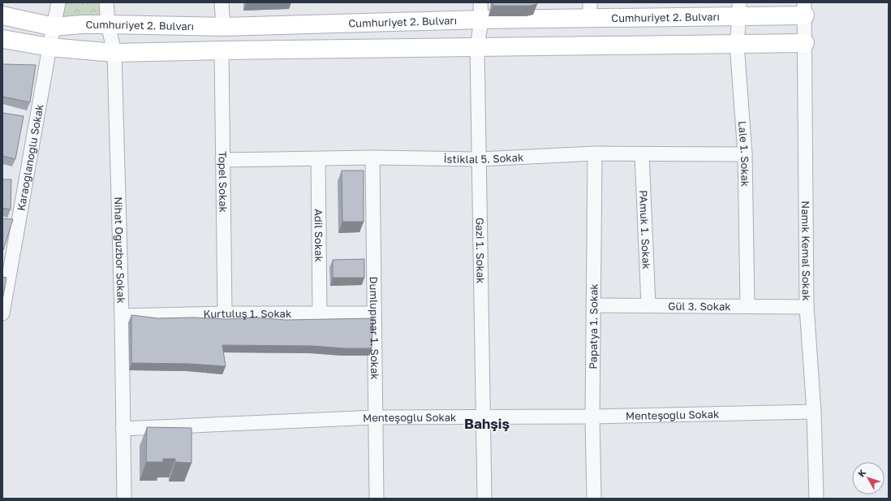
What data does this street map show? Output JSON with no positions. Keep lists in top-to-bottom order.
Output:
{
  "streets": {
    "main road": ["Cumhuriyet 2. Bulvarı"],
    "street": [
      "Lale 1. Sokak",
      "Karaoğlanoğlu Sokak",
      "İstiklal 5. Sokak",
      "Topel Sokak",
      "PAmuk 1. Sokak",
      "Adil Sokak",
      "Nihat Oğuzbor Sokak",
      "Gazi 1. Sokak",
      "Namık Kemal Sokak",
      "Gül 3. Sokak",
      "Kurtuluş 1. Sokak",
      "Papatya 1. Sokak",
      "Dumlupınar 1. Sokak",
      "Menteşoğlu Sokak"
    ]
  },
  "crossings": [
    ["Cumhuriyet 2. Bulvarı", "Lale 1. Sokak"],
    ["Cumhuriyet 2. Bulvarı", "Karaoğlanoğlu Sokak"],
    ["Cumhuriyet 2. Bulvarı", "Nihat Oğuzbor Sokak"],
    ["Cumhuriyet 2. Bulvarı", "Gazi 1. Sokak"],
    ["Cumhuriyet 2. Bulvarı", "Namık Kemal Sokak"],
    ["Lale 1. Sokak", "İstiklal 5. Sokak"],
    ["Lale 1. Sokak", "Gül 3. Sokak"],
    ["İstiklal 5. Sokak", "Topel Sokak"],
    ["İstiklal 5. Sokak", "PAmuk 1. Sokak"],
    ["İstiklal 5. Sokak", "Adil Sokak"],
    ["İstiklal 5. Sokak", "Gazi 1. Sokak"],
    ["İstiklal 5. Sokak", "Papatya 1. Sokak"],
    ["İstiklal 5. Sokak", "Dumlupınar 1. Sokak"],
    ["Topel Sokak", "Kurtuluş 1. Sokak"],
    ["PAmuk 1. Sokak", "Gül 3. Sokak"],
    ["Adil Sokak", "Kurtuluş 1. Sokak"],
    ["Nihat Oğuzbor Sokak", "Kurtuluş 1. Sokak"],
    ["Nihat Oğuzbor Sokak", "Menteşoğlu Sokak"],
    ["Gazi 1. Sokak", "Menteşoğlu Sokak"],
    ["Namık Kemal Sokak", "Gül 3. Sokak"],
    ["Namık Kemal Sokak", "Menteşoğlu Sokak"],
    ["Gül 3. Sokak", "Papatya 1. Sokak"],
    ["Kurtuluş 1. Sokak", "Dumlupınar 1. Sokak"],
    ["Papatya 1. Sokak", "Menteşoğlu Sokak"],
    ["Dumlupınar 1. Sokak", "Menteşoğlu Sokak"]
  ],
  "districts": ["Bahşiş"],
  "north": "top left"
}
